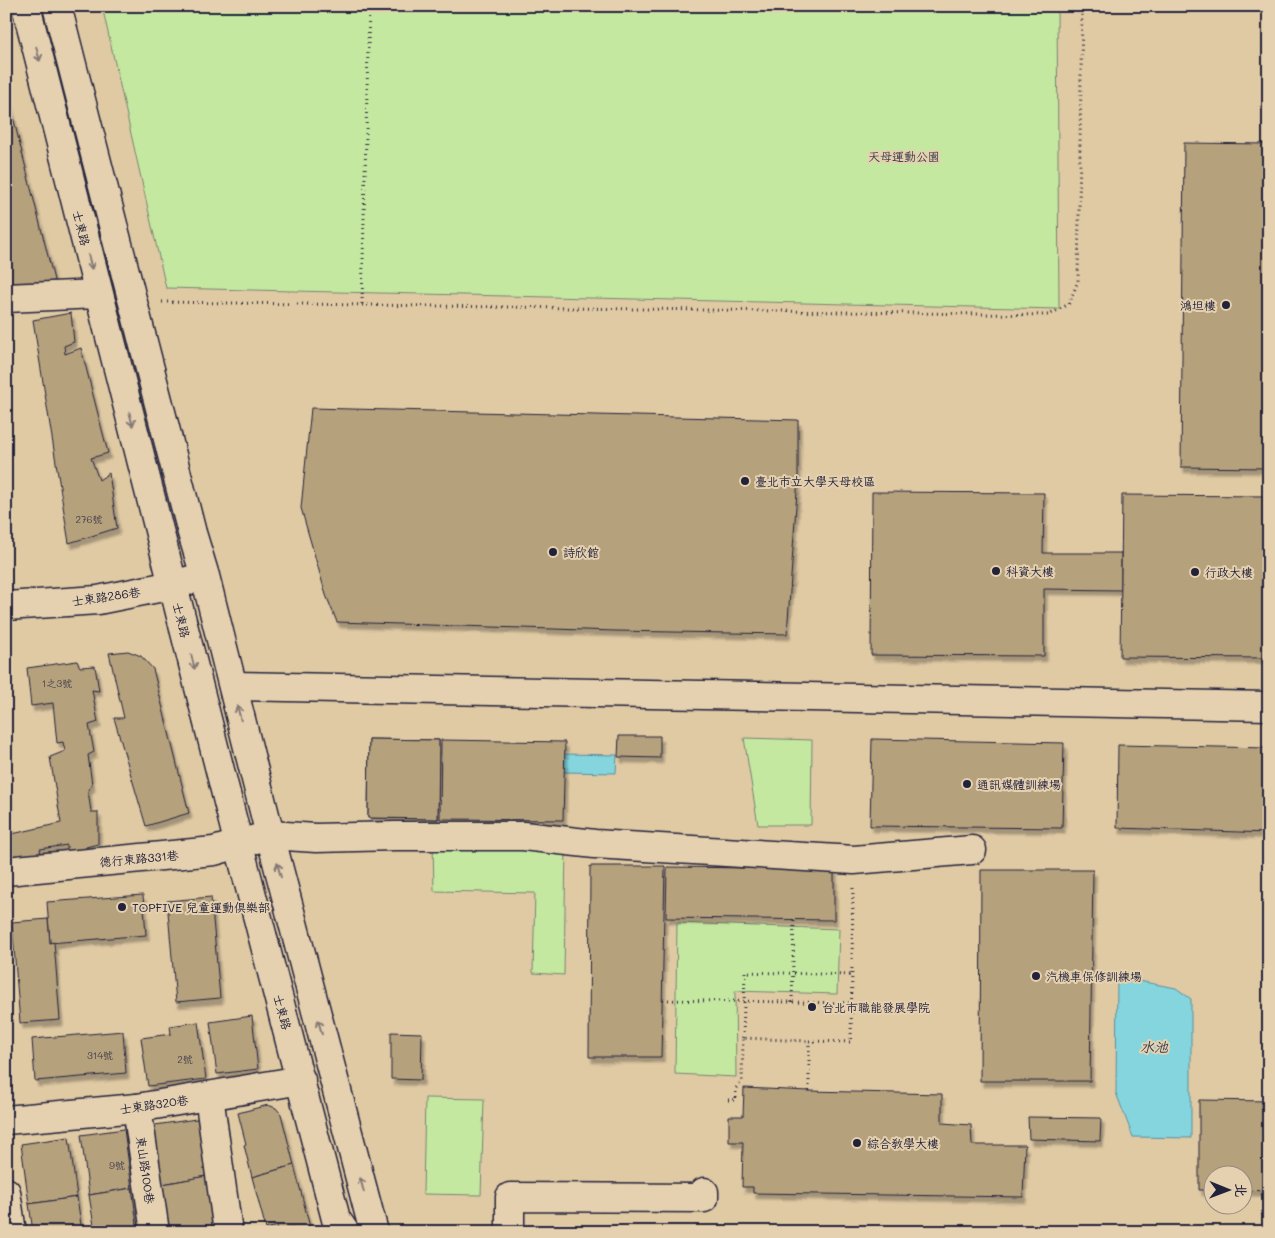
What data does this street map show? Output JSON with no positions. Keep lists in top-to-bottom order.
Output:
{
  "streets": {
    "street": [
      "士東路",
      "士東路286巷",
      "德行東路331巷",
      "士東路320巷",
      "東山路100巷"
    ]
  },
  "crossings": [
    ["士東路", "士東路286巷"],
    ["士東路", "德行東路331巷"],
    ["士東路", "士東路320巷"],
    ["士東路320巷", "東山路100巷"]
  ],
  "water": ["水池"],
  "parks": ["天母運動公園"],
  "places": [
    "鴻坦樓",
    "臺北市立大學天母校區",
    "詩欣館",
    "科資大樓",
    "行政大樓",
    "通訊媒體訓練場",
    "TOPFIVE 兒童運動俱樂部",
    "汽機車保修訓練場",
    "台北市職能發展學院",
    "綜合教學大樓"
  ],
  "house_numbers": [
    "276號",
    "1之3號",
    "314號",
    "2號",
    "9號"
  ],
  "north": "right"
}
